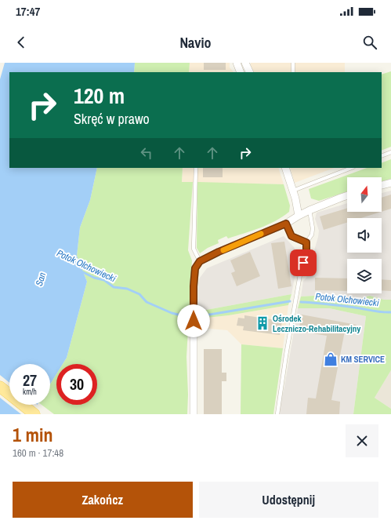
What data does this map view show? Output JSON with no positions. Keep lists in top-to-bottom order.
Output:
{
  "water": ["Potok Olchowiecki", "San"],
  "places": {
    "building": ["Ośrodek Leczniczo-Rehabilitacyjny"],
    "shop": ["KM SERVICE"]
  },
  "north": "top",
  "page": {
    "status": "17:47",
    "header": "Navio",
    "turn": ["120 m", "Skręć w prawo"],
    "speed": "27 km/h",
    "limit": "30",
    "heading": ["1 min", "160 m · 17:48"],
    "buttons": ["Zakończ", "Udostępnij"]
  }
}
